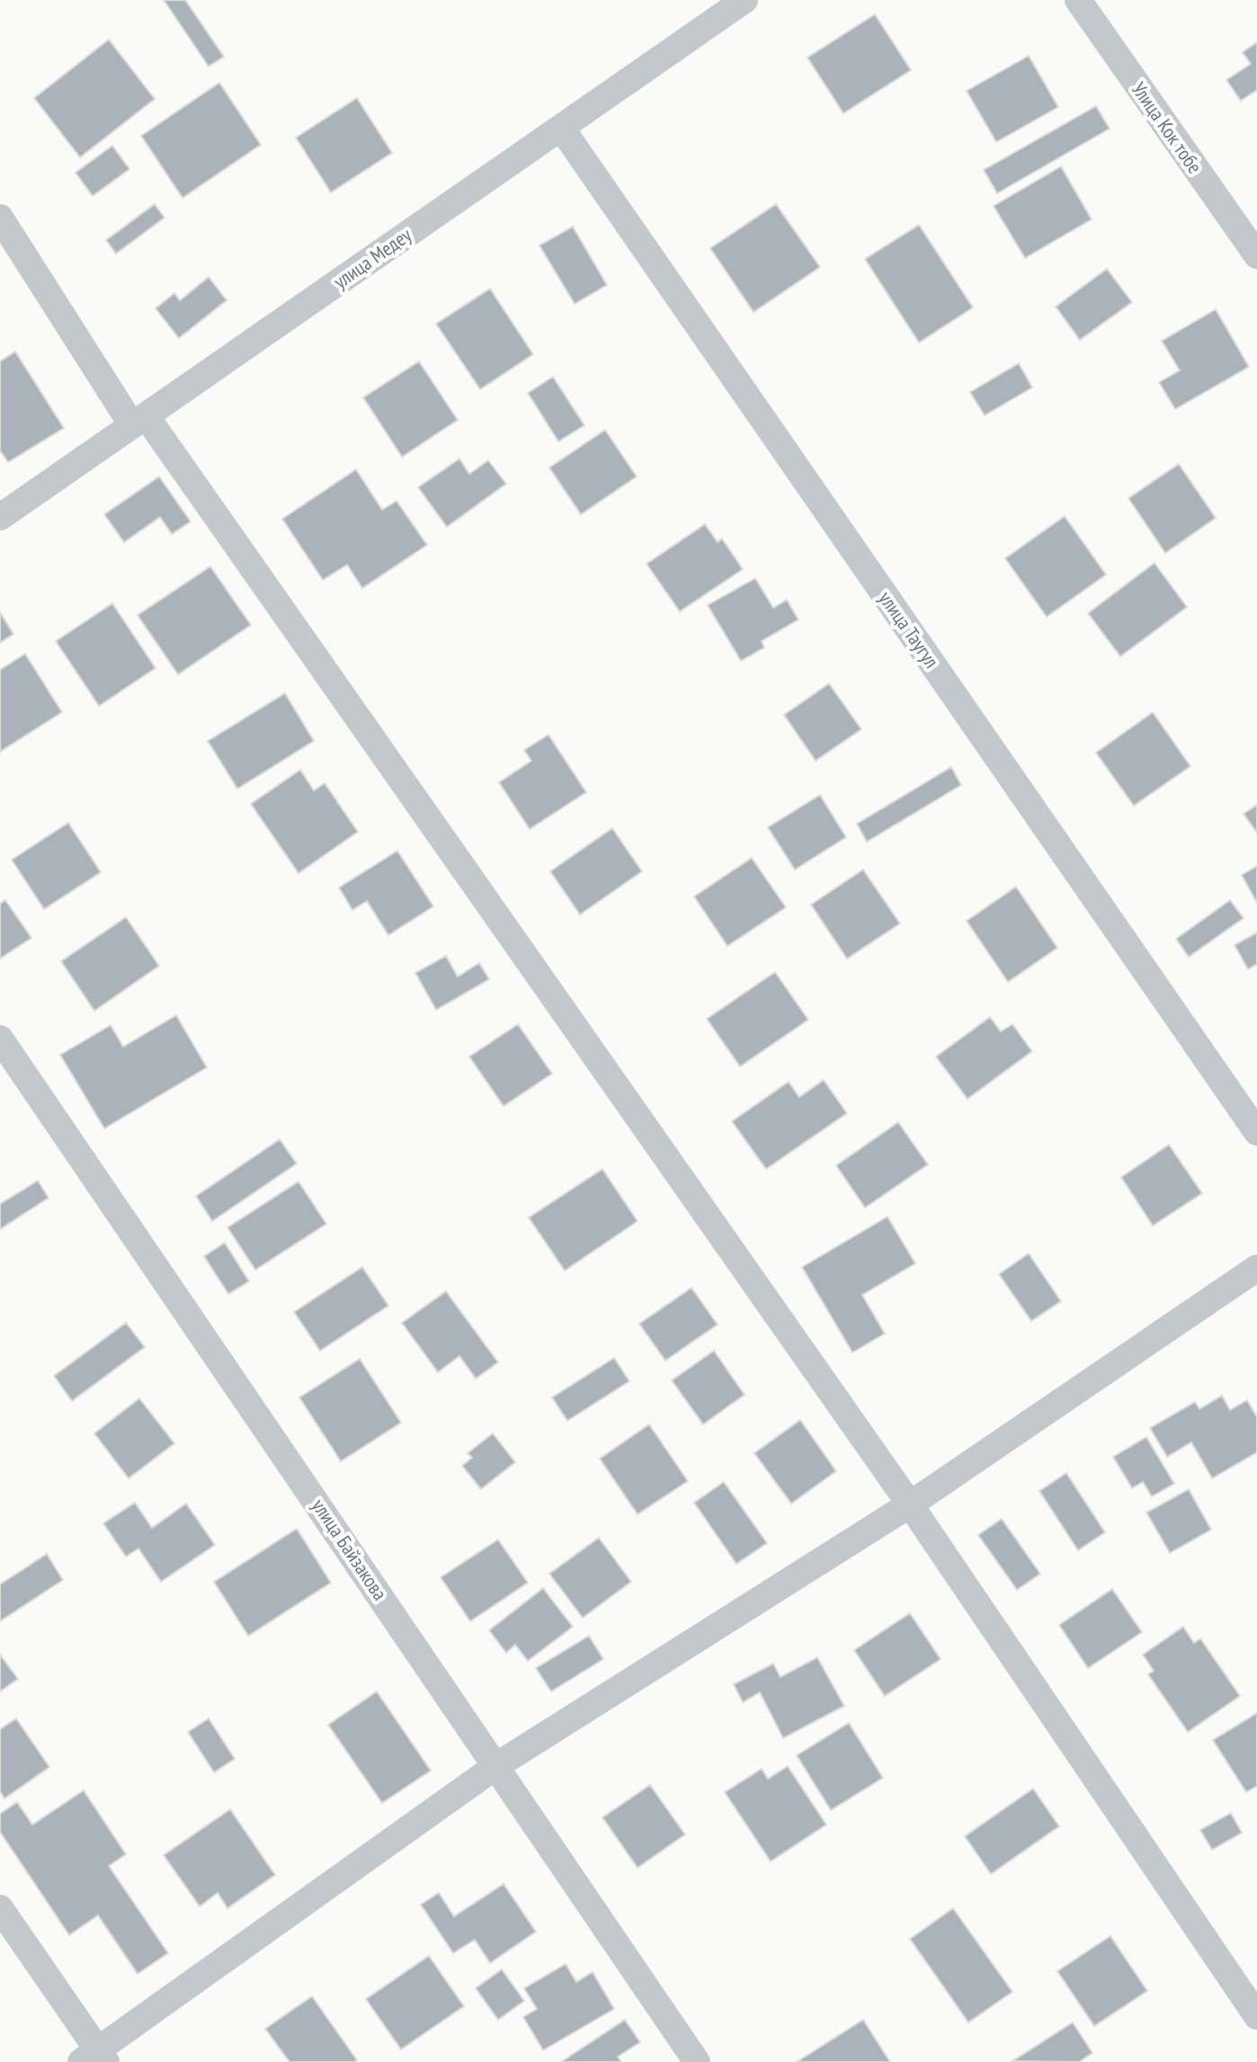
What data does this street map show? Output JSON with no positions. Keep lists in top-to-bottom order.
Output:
{
  "streets": {
    "street": [
      "Улица Кок тобе",
      "улица Медеу",
      "улица Таугул",
      "улица Байзакова"
    ]
  },
  "crossings": [
    ["улица Медеу", "улица Таугул"]
  ]
}
